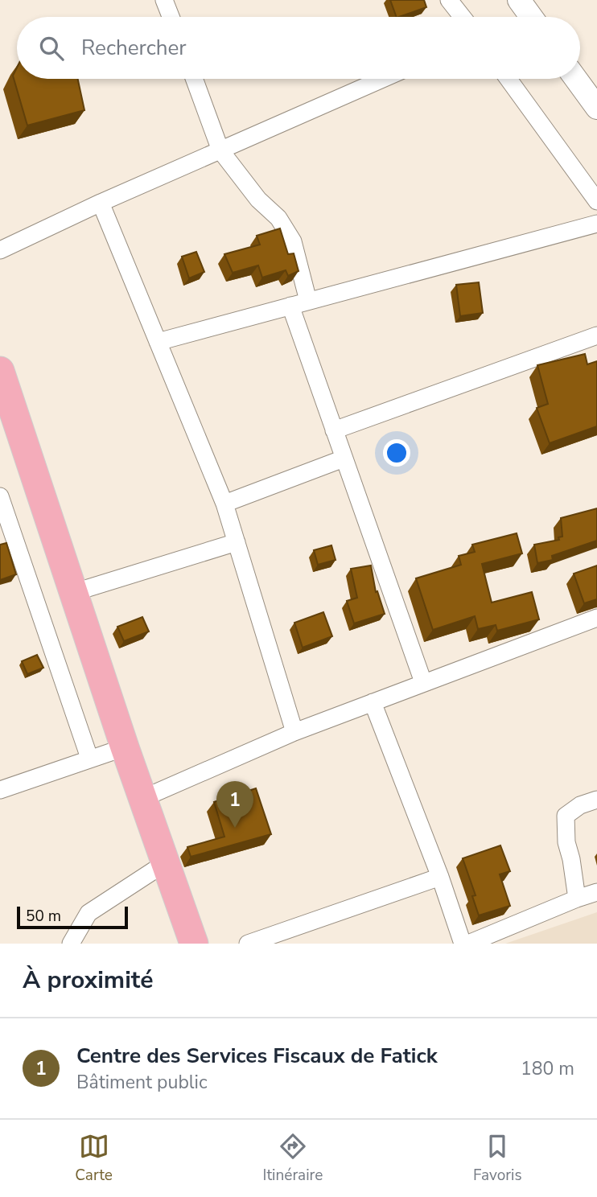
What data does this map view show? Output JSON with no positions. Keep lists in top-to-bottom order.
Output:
{
  "scale_bar": "50 m",
  "page": {
    "search": "Rechercher",
    "pins": "1",
    "scale": "50 m",
    "heading": "À proximité",
    "list": [
      {
        "mark": "1",
        "name": "Centre des Services Fiscaux de Fatick",
        "note": "Bâtiment public",
        "value": "180 m"
      }
    ],
    "nav": ["Carte", "Itinéraire", "Favoris"]
  }
}
